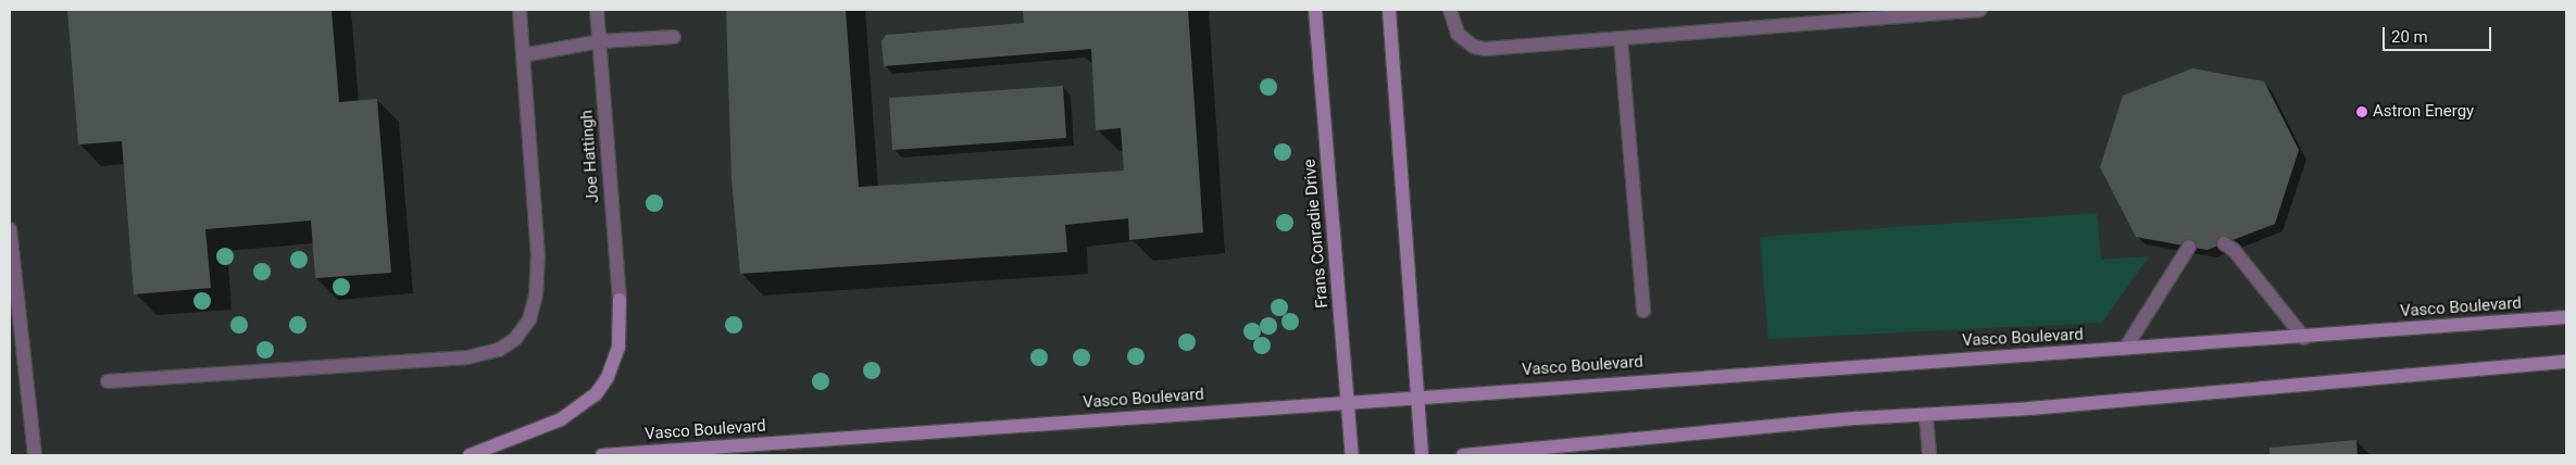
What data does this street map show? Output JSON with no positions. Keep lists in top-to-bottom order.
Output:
{
  "streets": {
    "main road": ["Frans Conradie Drive", "Vasco Boulevard"],
    "street": ["Joe Hattingh"]
  },
  "crossings": [
    ["Frans Conradie Drive", "Vasco Boulevard"]
  ],
  "places": ["Astron Energy"],
  "scale_bar": "20 m"
}
